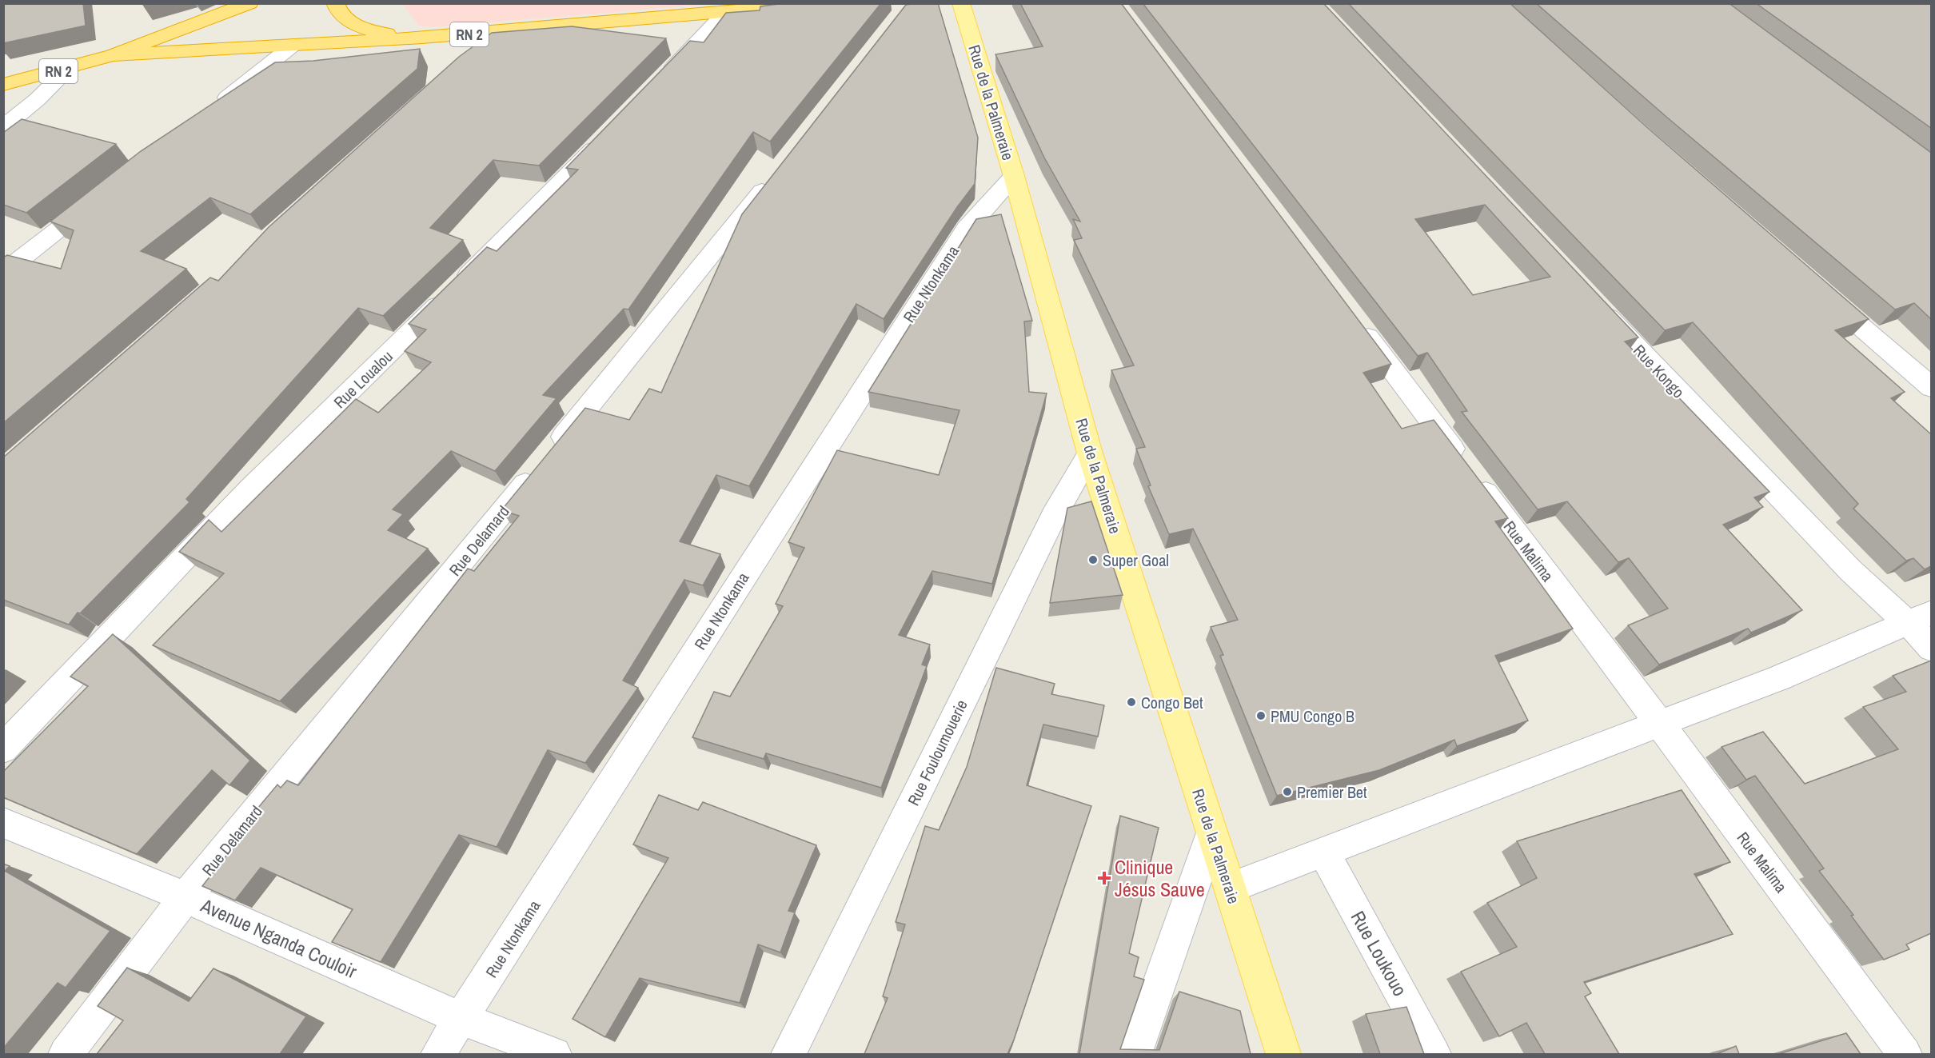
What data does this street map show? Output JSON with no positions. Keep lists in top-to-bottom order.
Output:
{
  "streets": {
    "highway": ["RN 2"],
    "main road": ["Rue de la Palmeraie"],
    "street": [
      "Rue Ntonkama",
      "Rue Kongo",
      "Rue Loualou",
      "Rue Delamard",
      "Rue Malima",
      "Rue Fouloumouerie",
      "Avenue Nganda Couloir",
      "Rue Loukouo"
    ]
  },
  "crossings": [
    ["Rue de la Palmeraie", "Rue Ntonkama"],
    ["Rue de la Palmeraie", "Rue Fouloumouerie"],
    ["Rue Ntonkama", "Avenue Nganda Couloir"],
    ["Rue Delamard", "Avenue Nganda Couloir"]
  ],
  "places": {
    "other": [
      "Super Goal",
      "Congo Bet",
      "PMU Congo B",
      "Premier Bet"
    ],
    "health": ["Clinique Jésus Sauve"]
  }
}
